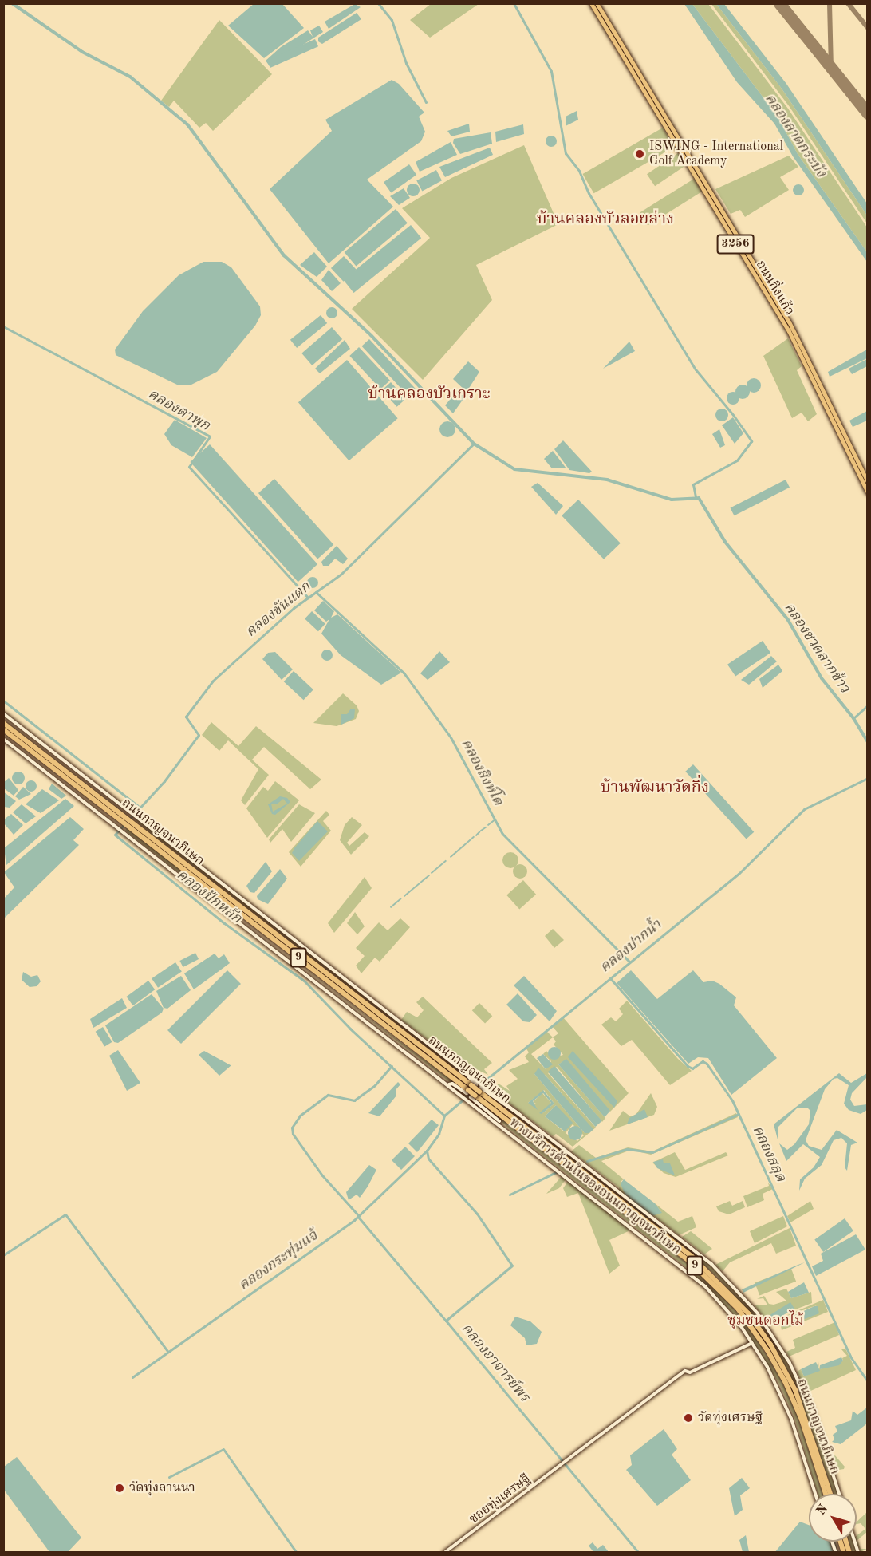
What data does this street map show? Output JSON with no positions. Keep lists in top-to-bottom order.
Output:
{
  "streets": {
    "highway": ["ถนนกาญจนาภิเษก", "9"],
    "main road": [
      "3256",
      "ถนนกิ่งแก้ว",
      "ทางบริการด้านในของถนนกาญจนาภิเษก",
      "ซอยทุ่งเศรษฐี"
    ]
  },
  "crossings": [
    ["ทางบริการด้านในของถนนกาญจนาภิเษก", "ซอยทุ่งเศรษฐี"]
  ],
  "districts": [
    "บ้านคลองบัวลอยล่าง",
    "บ้านคลองบัวเกราะ",
    "บ้านพัฒนาวัดกิ่ง",
    "ชุมชนดอกไม้"
  ],
  "water": [
    "คลองลาดกระบัง",
    "คลองตาพุก",
    "คลองขันแตก",
    "คลองชวดลากข้าว",
    "คลองสิงห์โต",
    "คลองปักหลัก",
    "คลองปากน้ำ",
    "คลองสลุด",
    "คลองกระทุ่มแจ้",
    "คลองอาจารย์พร"
  ],
  "places": ["ISWING - International Golf Academy", "วัดทุ่งเศรษฐี", "วัดทุ่งลานนา"],
  "north": "top left"
}
